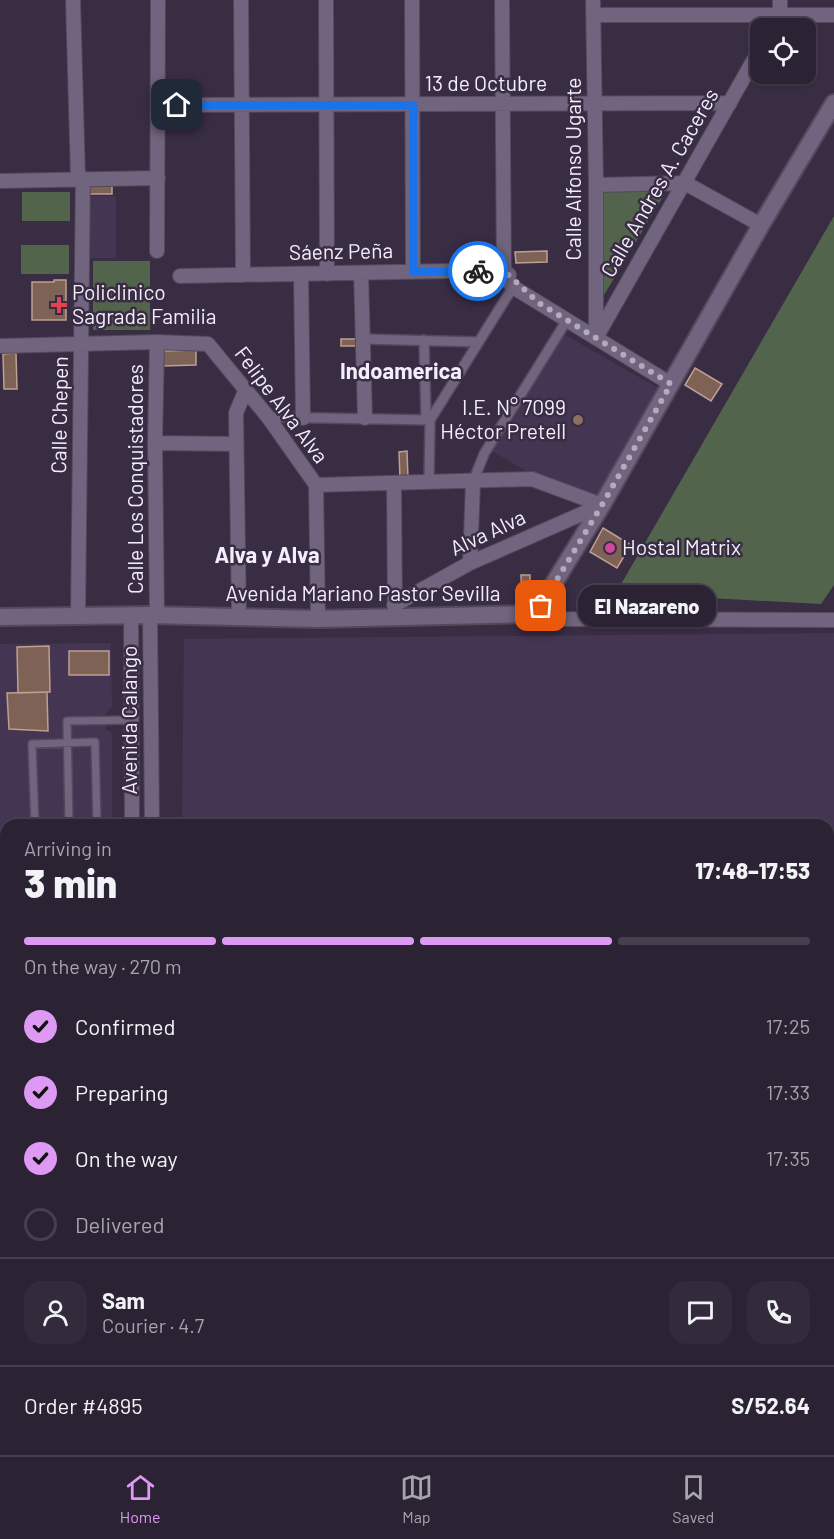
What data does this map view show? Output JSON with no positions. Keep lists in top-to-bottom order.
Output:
{
  "streets": {
    "street": [
      "13 de Octubre",
      "Calle Alfonso Ugarte",
      "Calle Andres A. Caceres",
      "Sáenz Peña",
      "Felipe Alva Alva",
      "Calle Chepen",
      "Calle Los Conquistadores",
      "Alva Alva",
      "Avenida Mariano Pastor Sevilla",
      "Avenida Calango"
    ]
  },
  "crossings": [
    ["13 de Octubre", "Calle Alfonso Ugarte"],
    ["13 de Octubre", "Calle Andres A. Caceres"],
    ["Calle Alfonso Ugarte", "Calle Andres A. Caceres"],
    ["Felipe Alva Alva", "Calle Chepen"],
    ["Felipe Alva Alva", "Calle Los Conquistadores"],
    ["Calle Chepen", "Avenida Mariano Pastor Sevilla"],
    ["Calle Los Conquistadores", "Avenida Mariano Pastor Sevilla"],
    ["Calle Los Conquistadores", "Avenida Calango"],
    ["Alva Alva", "Avenida Mariano Pastor Sevilla"],
    ["Avenida Mariano Pastor Sevilla", "Avenida Calango"]
  ],
  "districts": ["Indoamerica", "Alva y Alva"],
  "places": {
    "health": ["Policlinico Sagrada Familia"],
    "other": ["I.E. N° 7099 Héctor Pretell", "Hostal Matrix", "El Nazareno"]
  },
  "page": {
    "bubble": "El Nazareno",
    "heading": ["3 min", "Arriving in", "17:48–17:53"],
    "panel": [
      "Sam",
      "Courier · 4.7",
      "Order #4895",
      "S/52.64"
    ],
    "bar": "On the way · 270 m",
    "list": [
      ["Confirmed", "17:25"],
      ["Preparing", "17:33"],
      ["On the way", "17:35"],
      "Delivered"
    ],
    "tabs": ["Home", "Map", "Saved"]
  }
}
